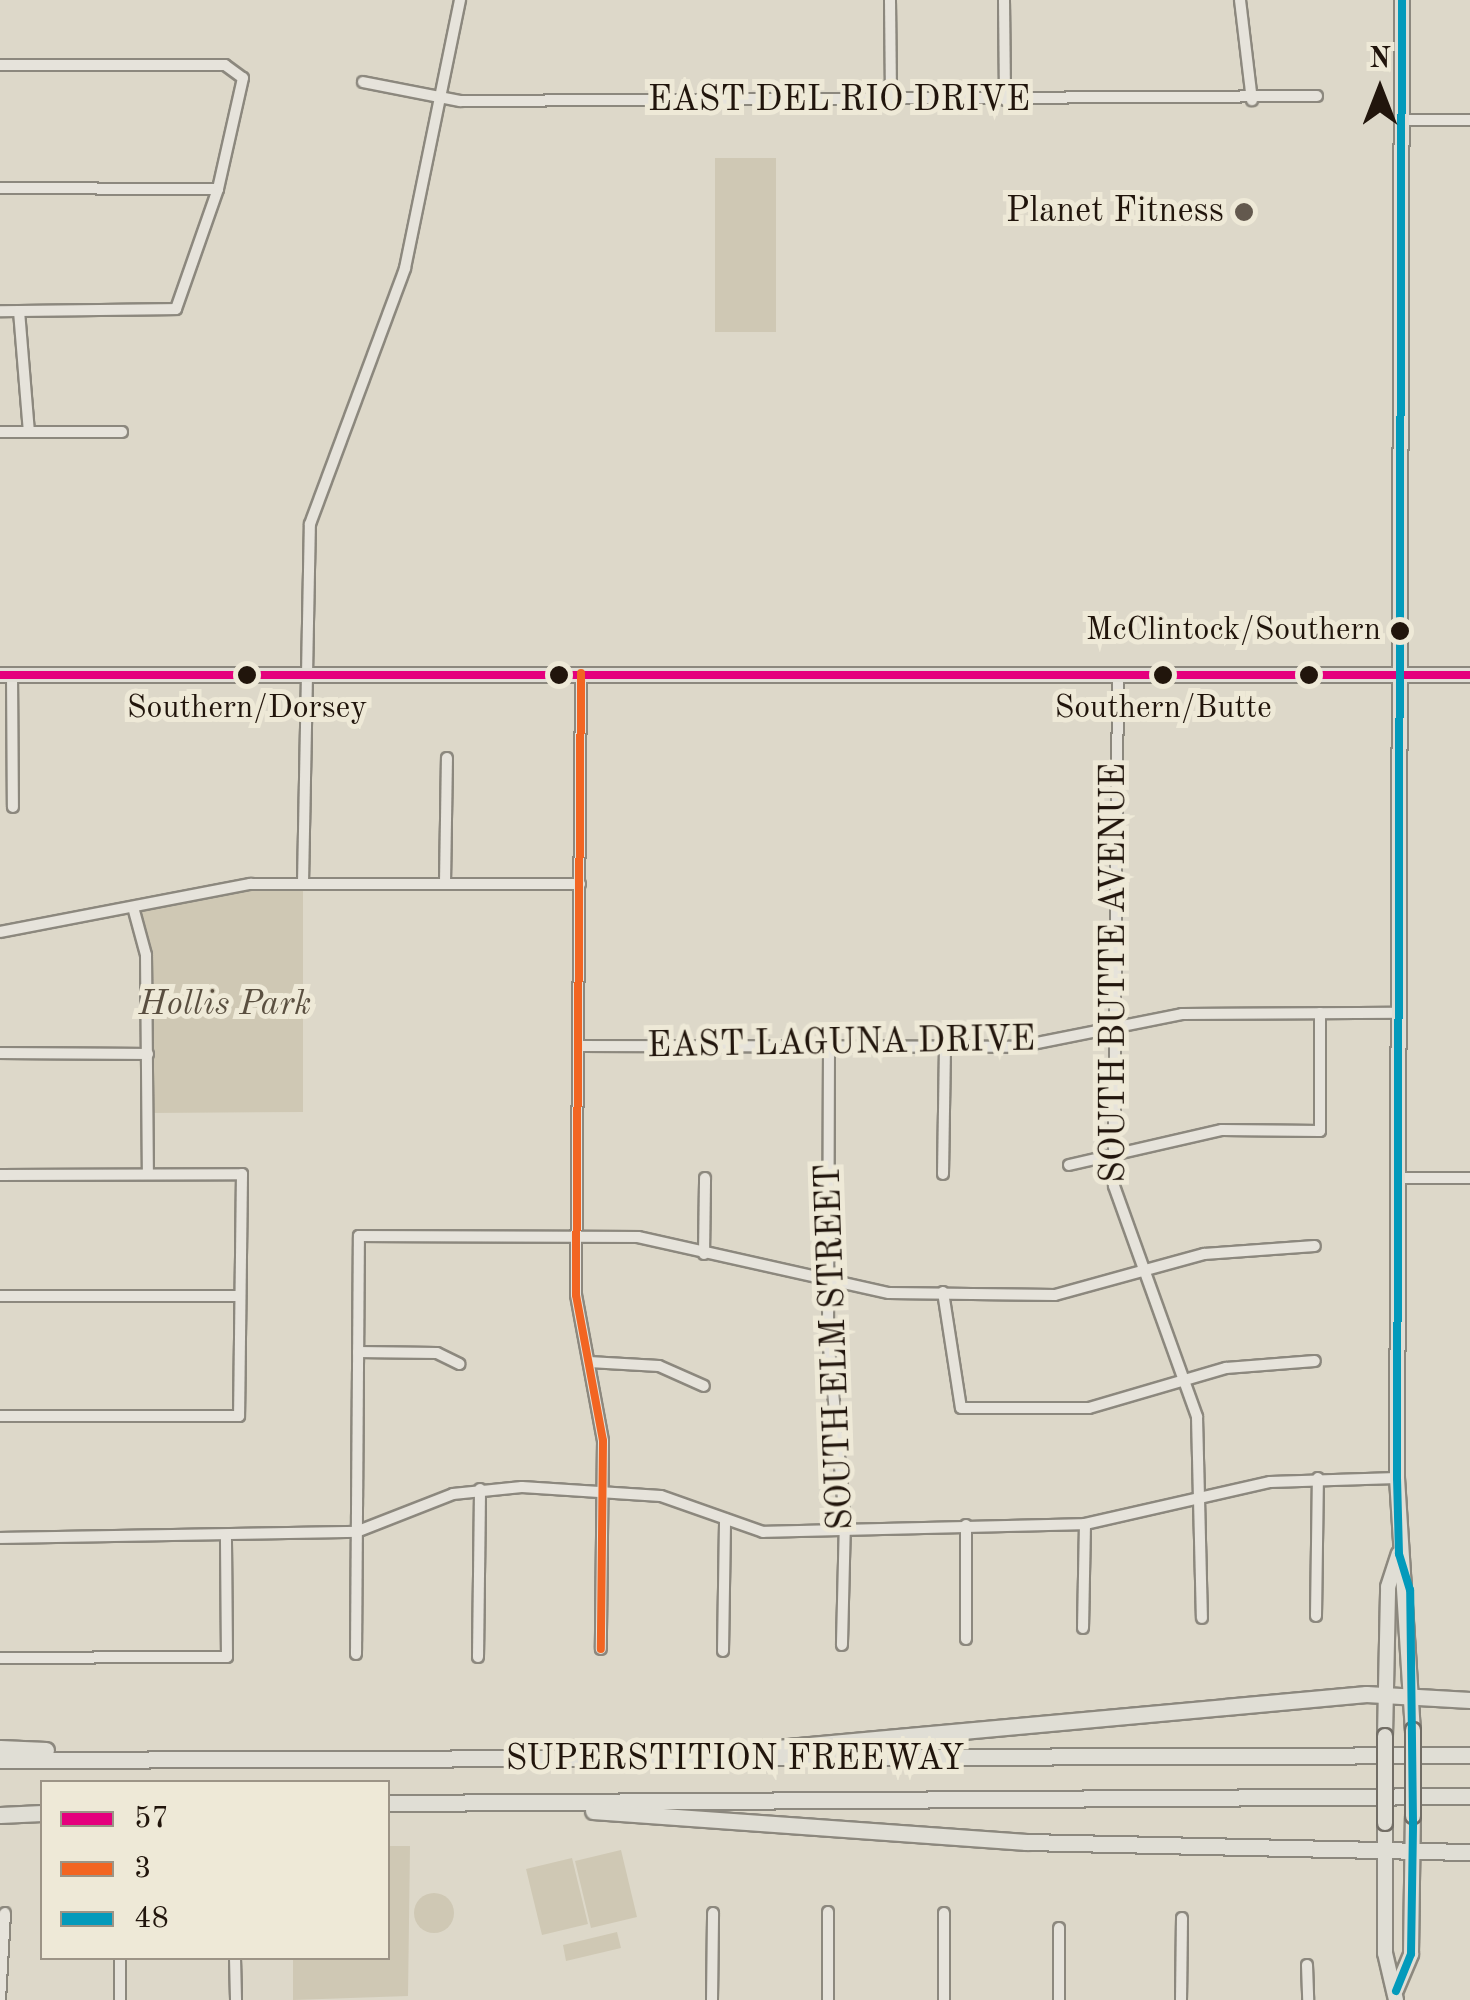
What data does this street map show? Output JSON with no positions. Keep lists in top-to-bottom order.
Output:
{
  "streets": {
    "highway": ["SUPERSTITION FREEWAY"],
    "street": [
      "EAST DEL RIO DRIVE",
      "SOUTH BUTTE AVENUE",
      "EAST LAGUNA DRIVE",
      "SOUTH ELM STREET"
    ]
  },
  "crossings": [
    ["SOUTH BUTTE AVENUE", "EAST LAGUNA DRIVE"],
    ["EAST LAGUNA DRIVE", "SOUTH ELM STREET"]
  ],
  "parks": ["Hollis Park"],
  "places": [
    "Planet Fitness",
    "McClintock/Southern",
    "Southern/Dorsey",
    "Southern/Butte"
  ],
  "lines": ["transit line 48", "transit line 3", "transit line 57"],
  "legend": ["57", "3", "48"],
  "north": "top"
}
